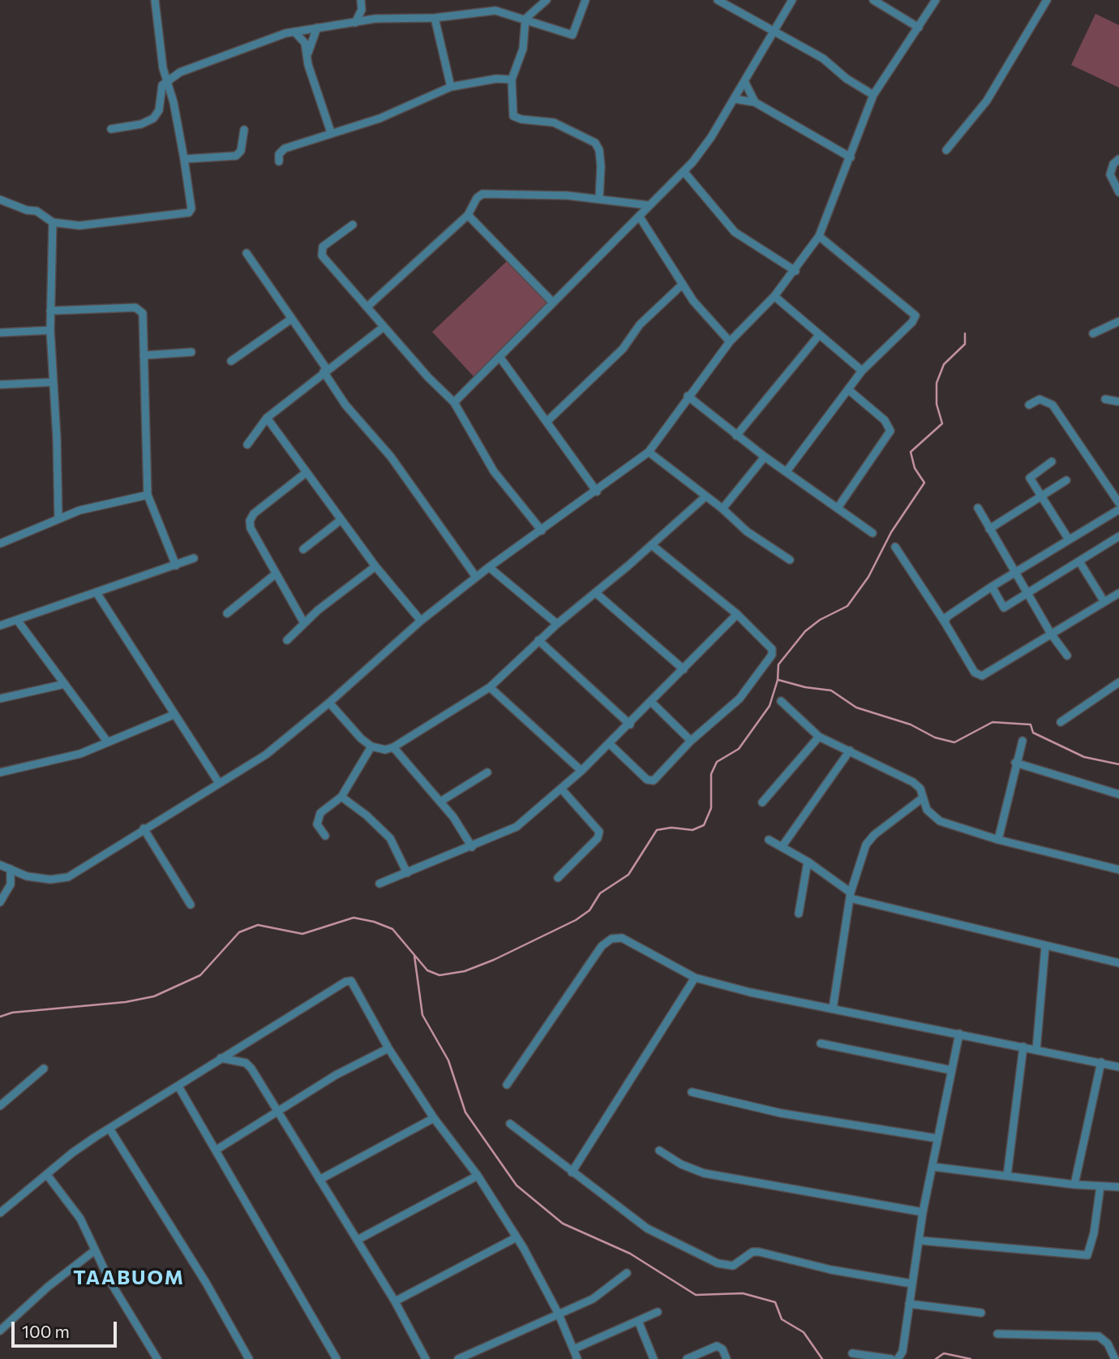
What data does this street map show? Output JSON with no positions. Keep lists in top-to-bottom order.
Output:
{
  "districts": ["TAABUOM"],
  "scale_bar": "100 m"
}
